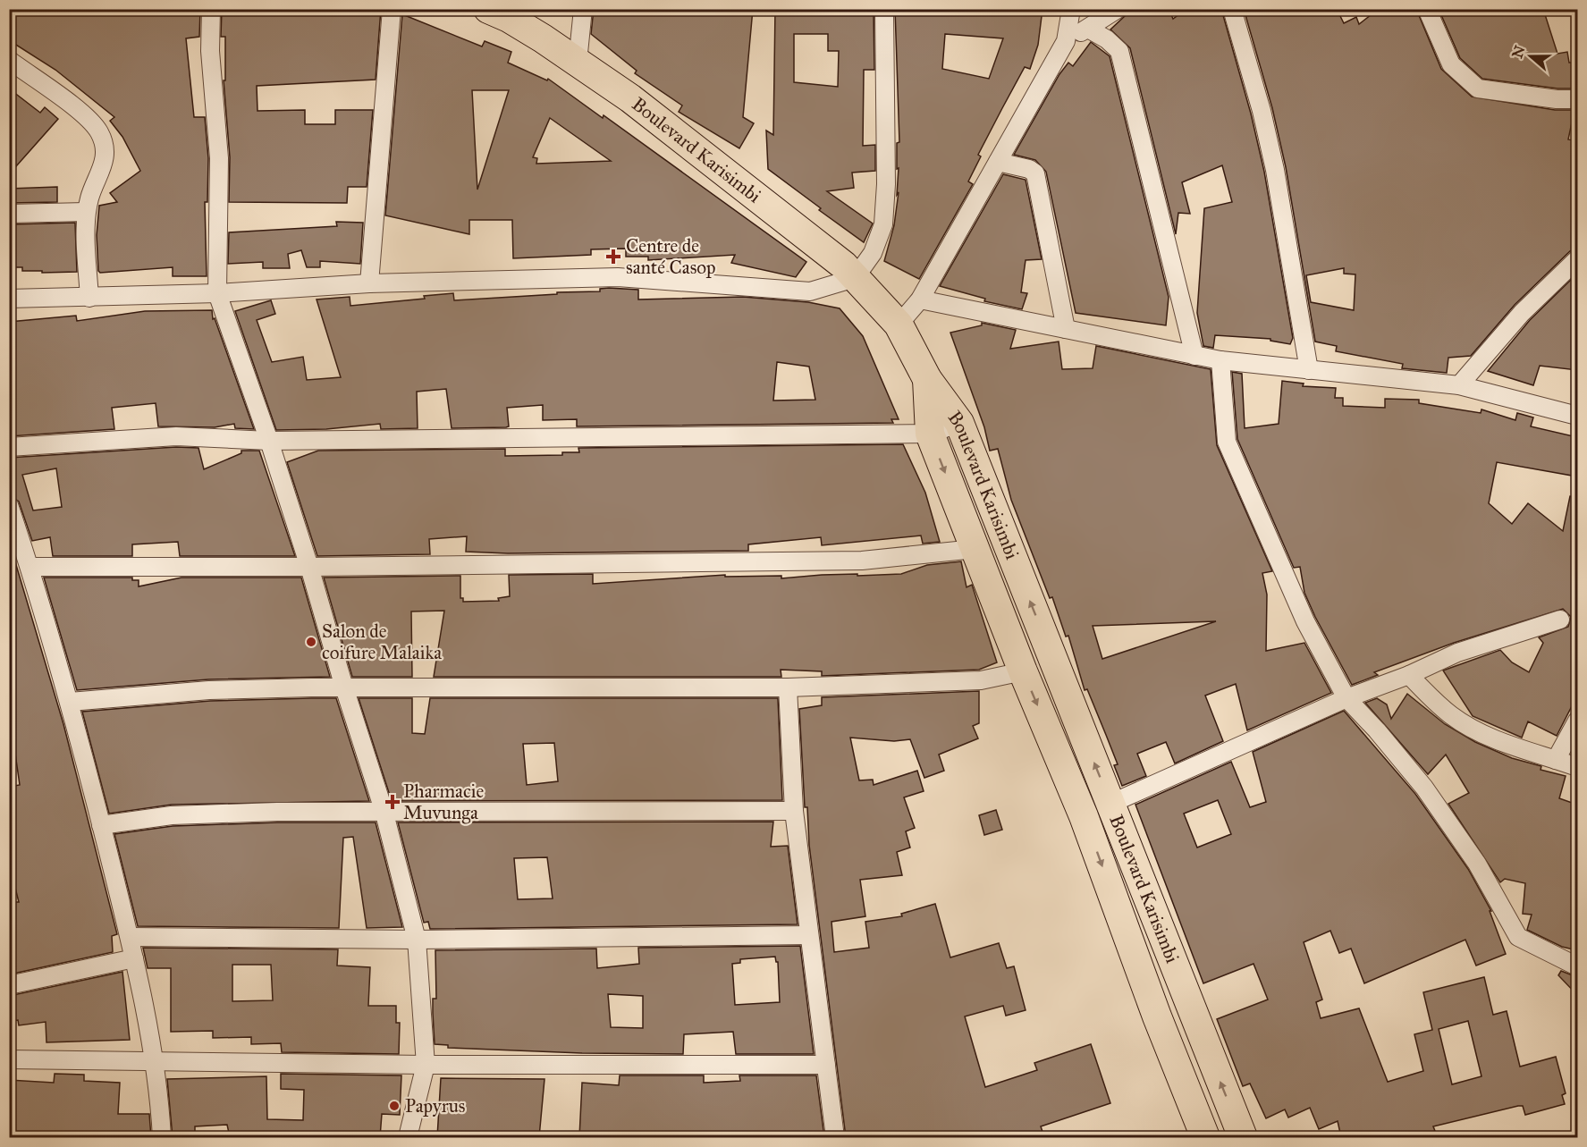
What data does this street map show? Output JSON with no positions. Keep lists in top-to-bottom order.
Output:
{
  "streets": {
    "main road": ["Boulevard Karisimbi"]
  },
  "places": {
    "health": ["Centre de santé Casop", "Pharmacie Muvunga"],
    "other": ["Salon de coifure Malaika", "Papyrus"]
  },
  "north": "left"
}
